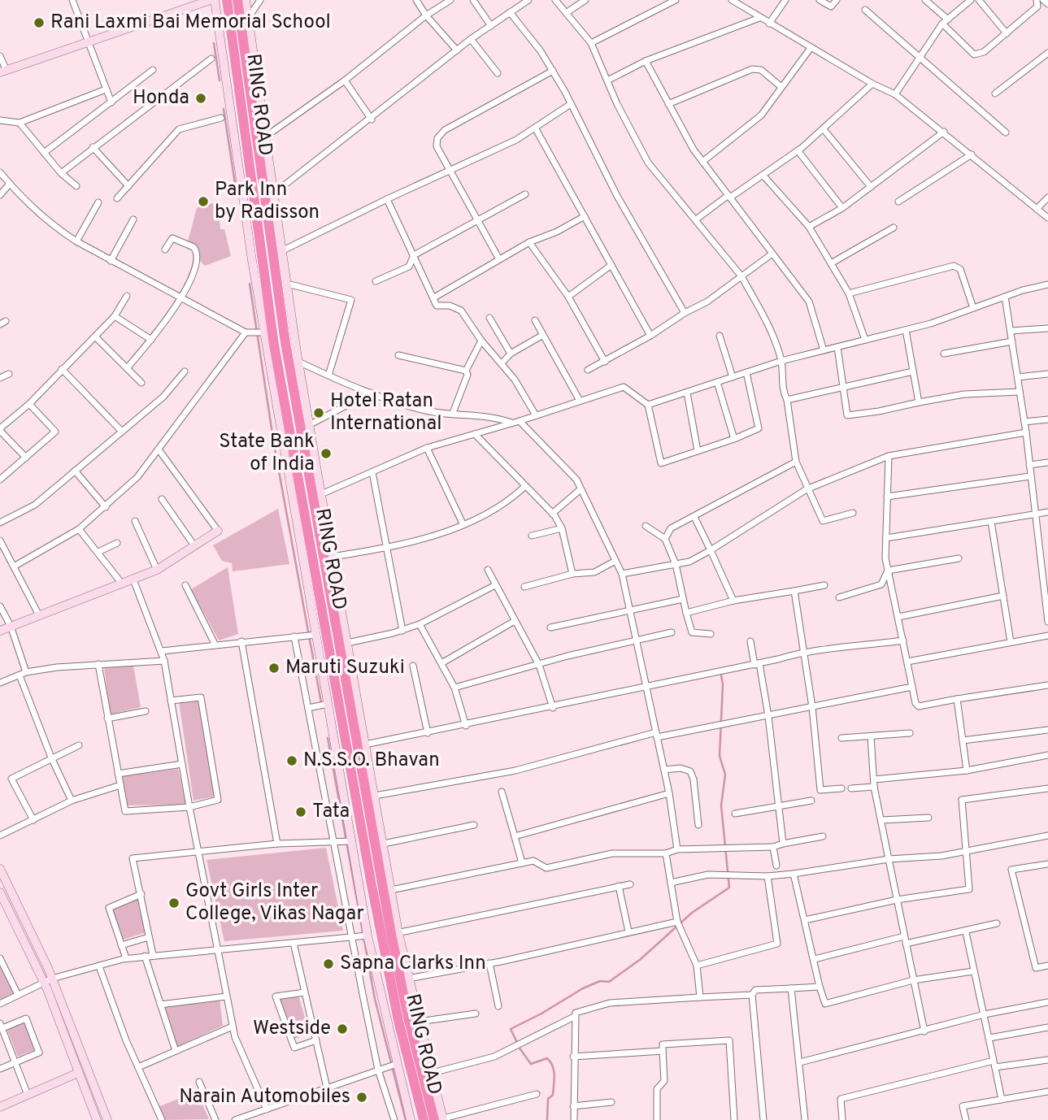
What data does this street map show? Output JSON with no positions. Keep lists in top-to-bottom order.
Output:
{
  "streets": {
    "highway": ["RING ROAD"]
  },
  "places": [
    "Rani Laxmi Bai Memorial School",
    "Honda",
    "Park Inn by Radisson",
    "Hotel Ratan International",
    "State Bank of India",
    "Maruti Suzuki",
    "N.S.S.O. Bhavan",
    "Tata",
    "Govt Girls Inter College, Vikas Nagar",
    "Sapna Clarks Inn",
    "Westside",
    "Narain Automobiles"
  ]
}
